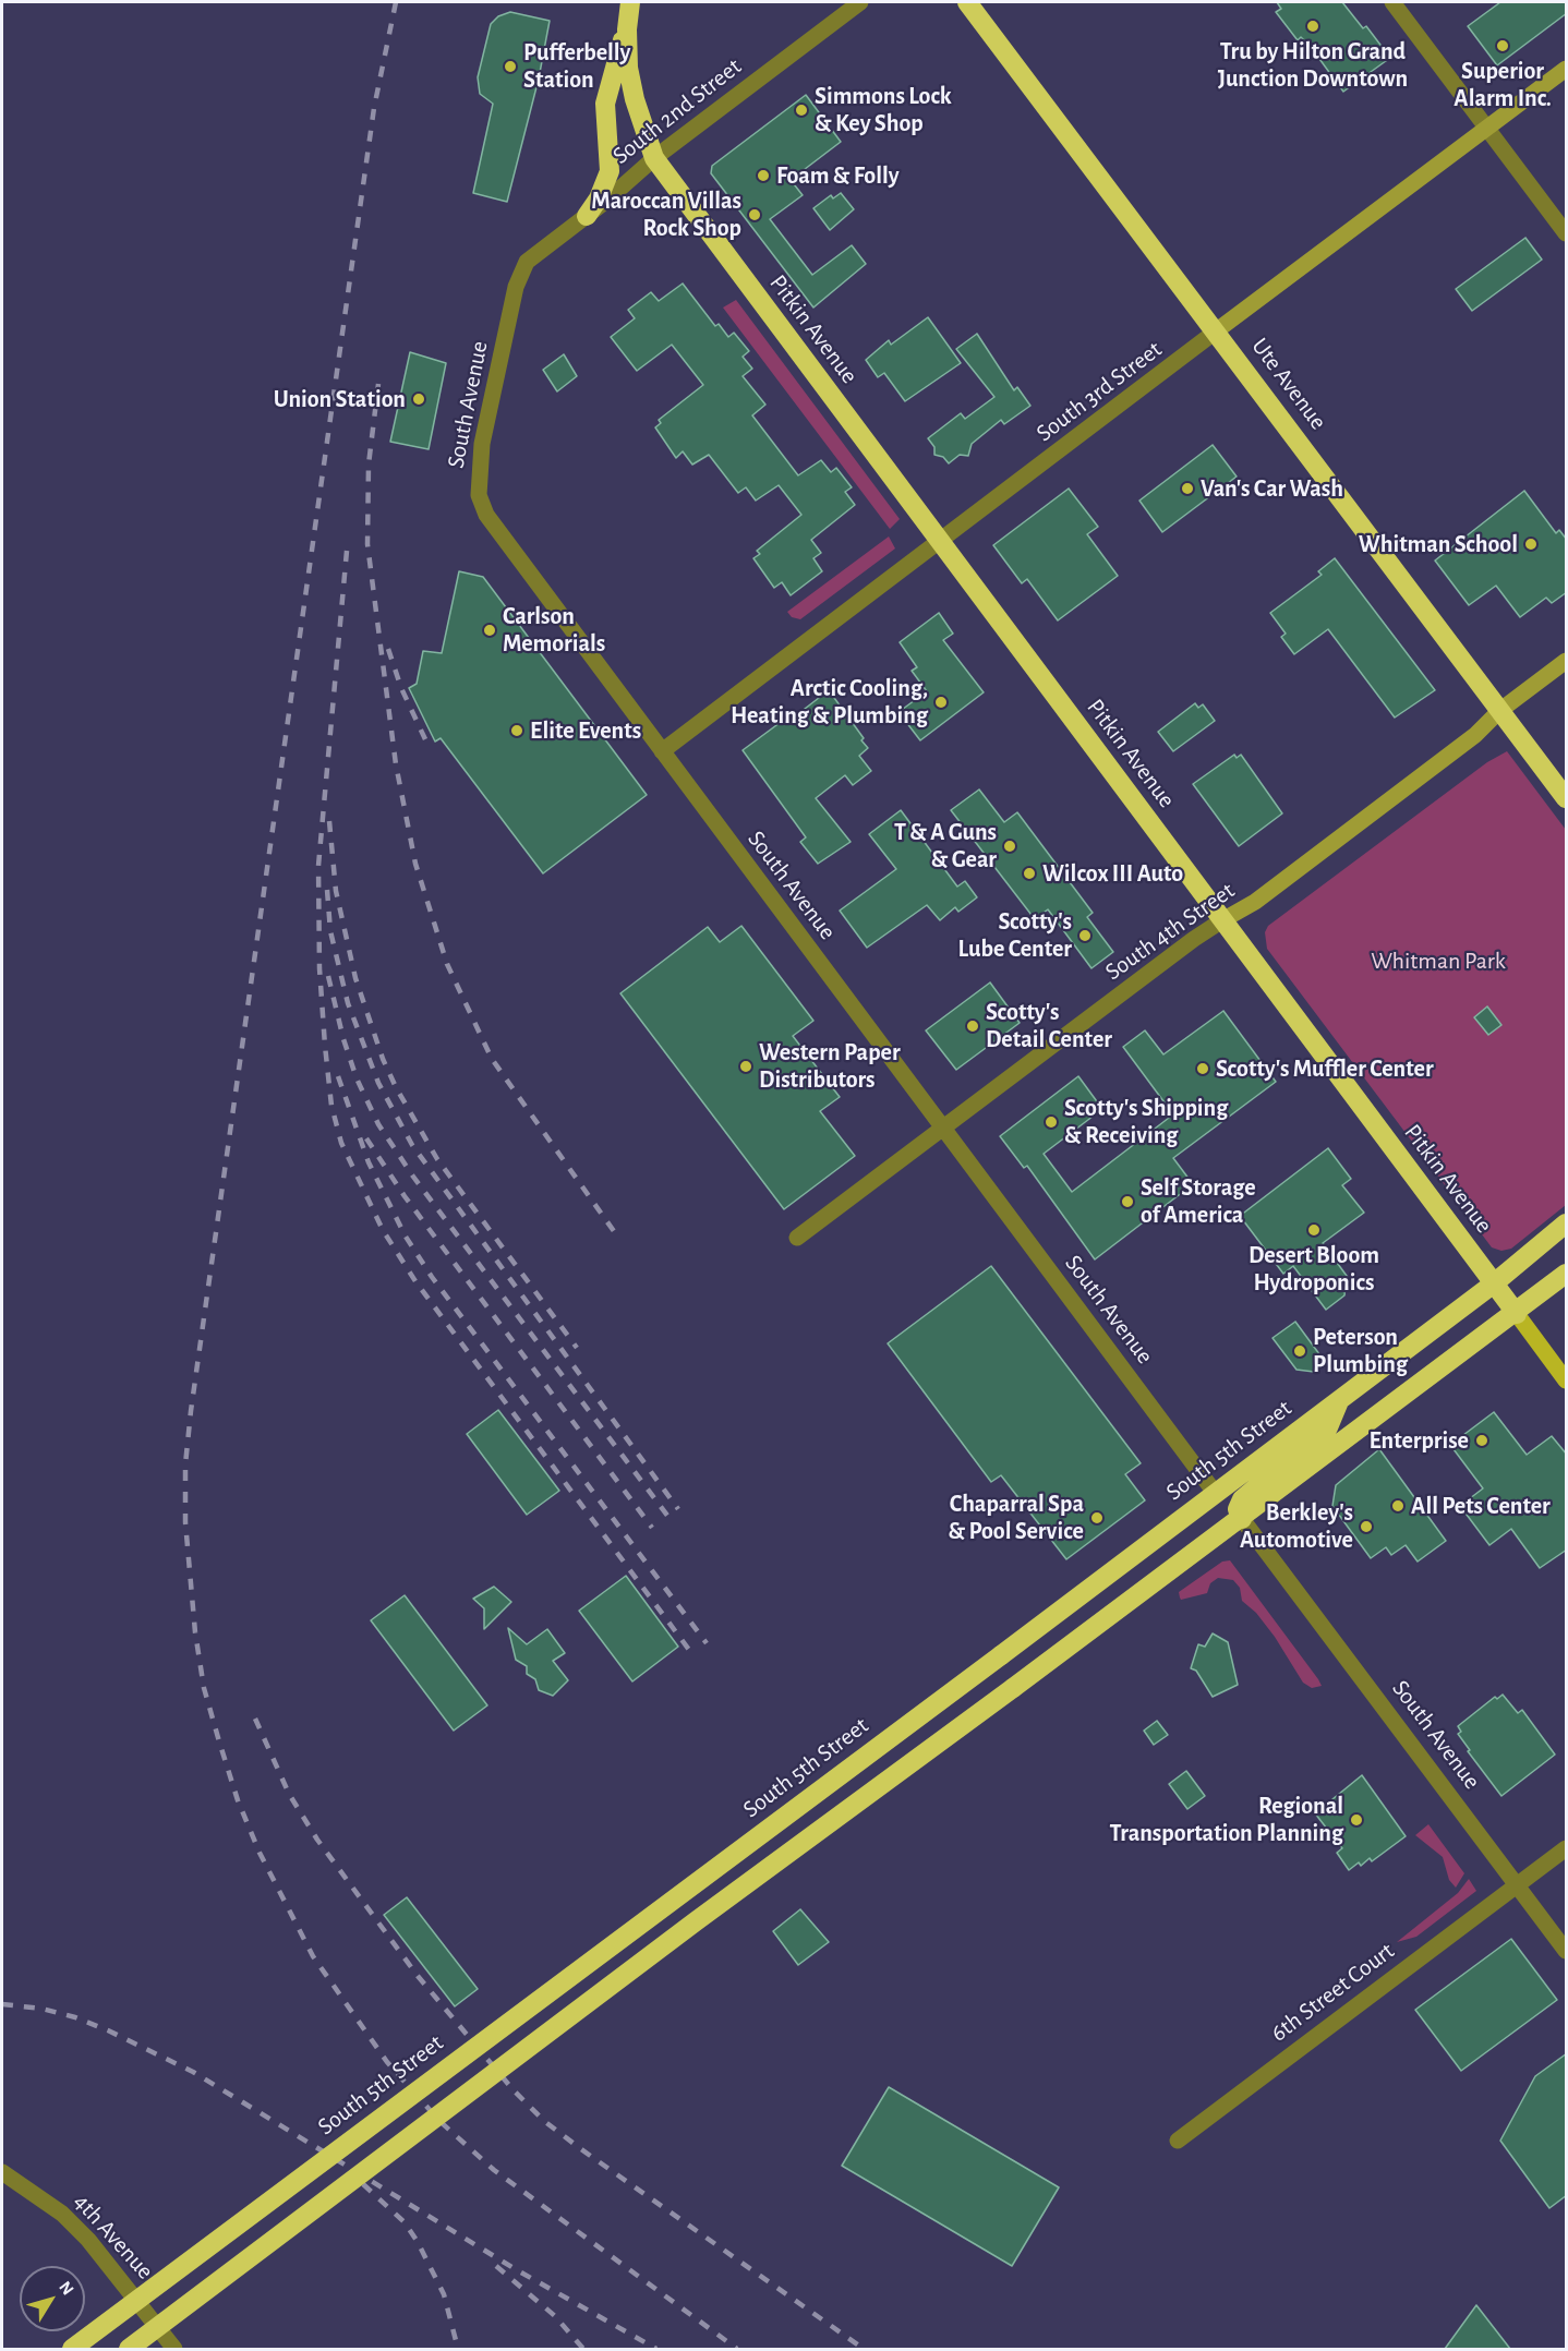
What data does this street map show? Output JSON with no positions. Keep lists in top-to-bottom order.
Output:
{
  "streets": {
    "highway": ["Pitkin Avenue", "Ute Avenue", "South 5th Street"],
    "street": [
      "South 2nd Street",
      "South 3rd Street",
      "South Avenue",
      "South 4th Street",
      "6th Street Court",
      "4th Avenue"
    ]
  },
  "crossings": [
    ["South 2nd Street", "Pitkin Avenue"],
    ["South 2nd Street", "South Avenue"],
    ["Pitkin Avenue", "South 3rd Street"],
    ["Pitkin Avenue", "South 4th Street"],
    ["Pitkin Avenue", "South 5th Street"],
    ["Ute Avenue", "South 3rd Street"],
    ["Ute Avenue", "South 4th Street"],
    ["South 3rd Street", "South Avenue"],
    ["South Avenue", "South 4th Street"],
    ["South Avenue", "South 5th Street"],
    ["South Avenue", "6th Street Court"]
  ],
  "parks": ["Whitman Park"],
  "places": [
    "Tru by Hilton Grand Junction Downtown",
    "Superior Alarm Inc.",
    "Pufferbelly Station",
    "Simmons Lock & Key Shop",
    "Foam & Folly",
    "Maroccan Villas Rock Shop",
    "Union Station",
    "Van's Car Wash",
    "Whitman School",
    "Carlson Memorials",
    "Arctic Cooling, Heating & Plumbing",
    "Elite Events",
    "T & A Guns & Gear",
    "Wilcox III Auto",
    "Scotty's Lube Center",
    "Scotty's Detail Center",
    "Western Paper Distributors",
    "Scotty's Muffler Center",
    "Scotty's Shipping & Receiving",
    "Self Storage of America",
    "Desert Bloom Hydroponics",
    "Peterson Plumbing",
    "Enterprise",
    "All Pets Center",
    "Chaparral Spa & Pool Service",
    "Berkley's Automotive",
    "Regional Transportation Planning"
  ],
  "north": "top right"
}
